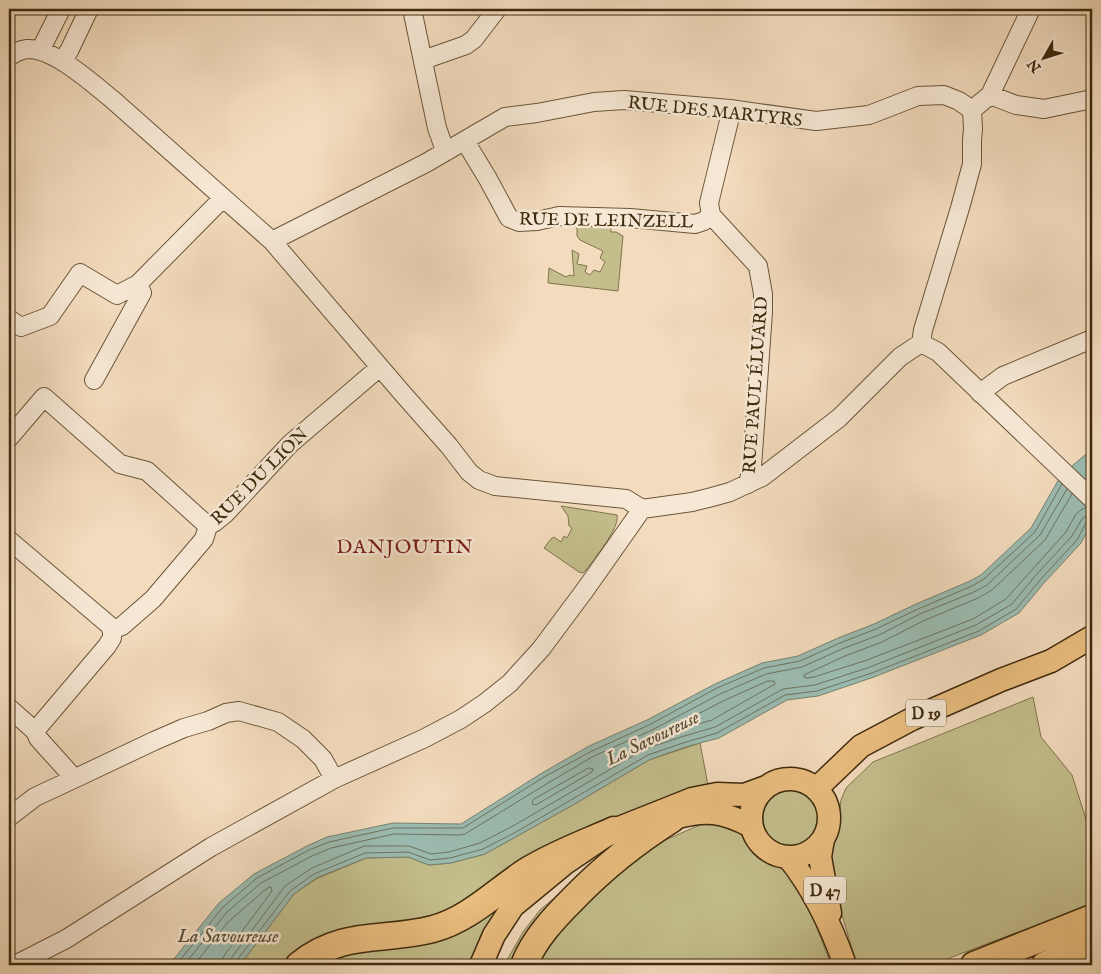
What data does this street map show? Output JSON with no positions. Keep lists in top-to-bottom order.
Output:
{
  "streets": {
    "main road": ["D 19", "D 47"],
    "street": [
      "RUE DES MARTYRS",
      "RUE DE LEINZELL",
      "RUE PAUL ÉLUARD",
      "RUE DU LION"
    ]
  },
  "crossings": [
    ["RUE DES MARTYRS", "RUE DE LEINZELL"],
    ["RUE DE LEINZELL", "RUE PAUL ÉLUARD"],
    ["D 19", "D 47"]
  ],
  "districts": ["DANJOUTIN"],
  "water": ["La Savoureuse"],
  "north": "bottom left"
}
